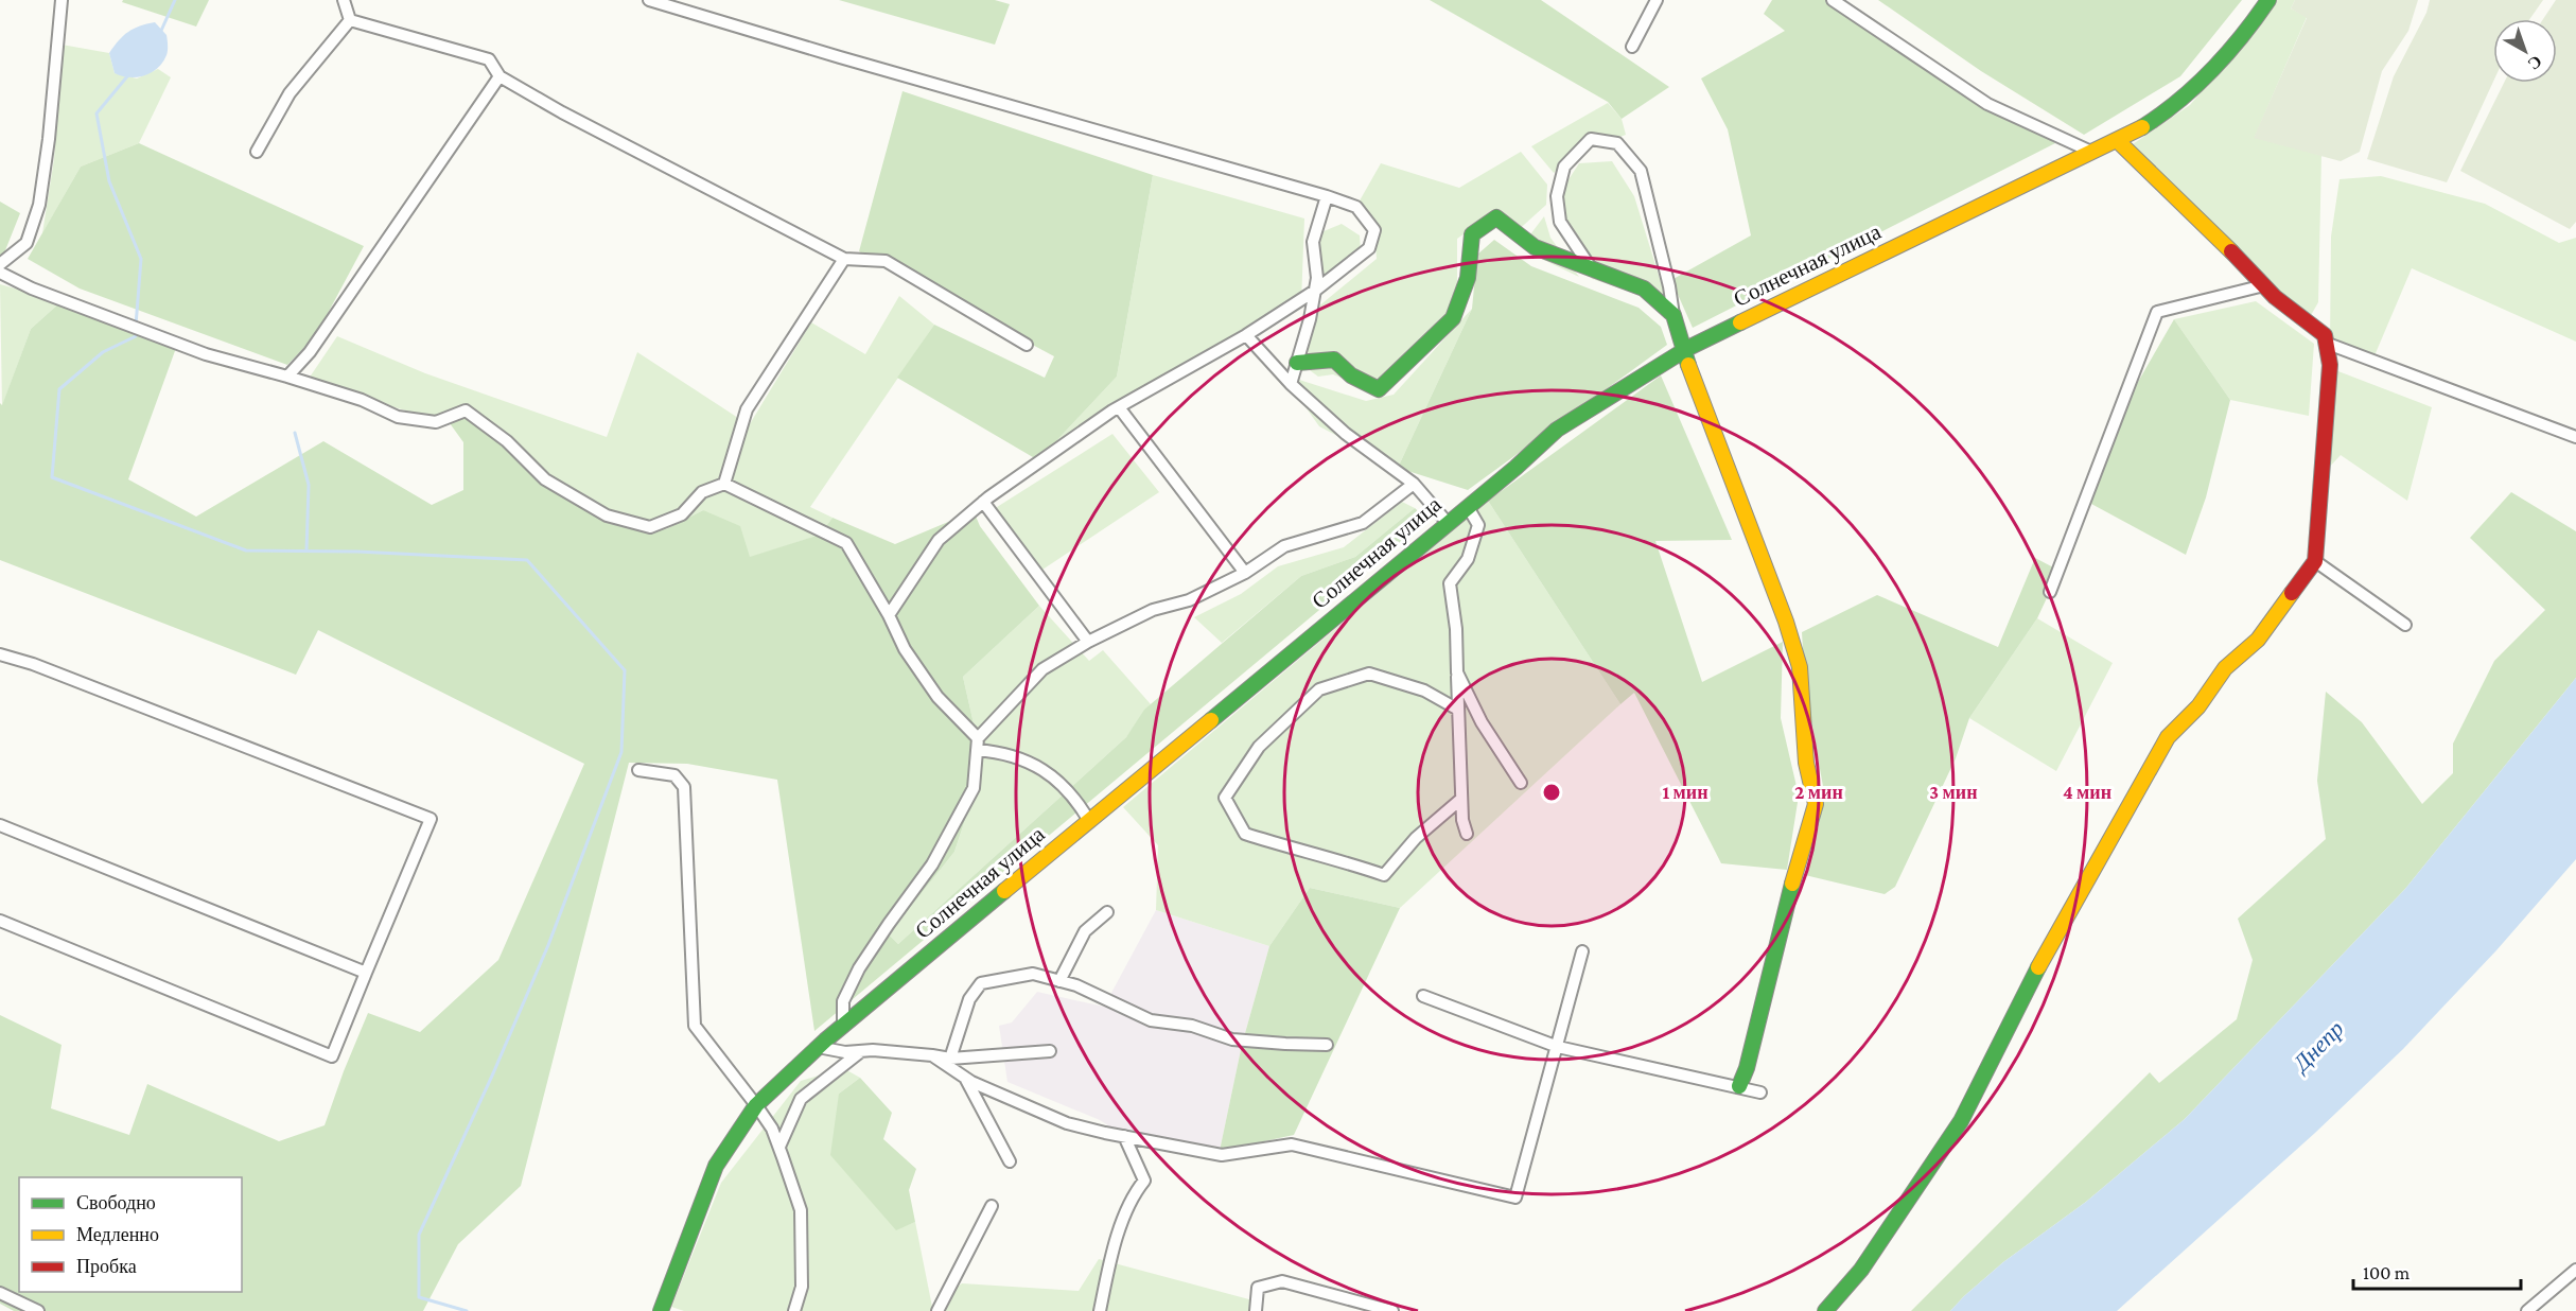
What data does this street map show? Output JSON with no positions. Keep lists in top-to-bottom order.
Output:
{
  "streets": {
    "street": ["Солнечная улица"]
  },
  "water": ["Днепр"],
  "legend": ["Свободно", "Медленно", "Пробка"],
  "scale_bar": "100 m",
  "north": "bottom right",
  "rings": [
    "1 мин",
    "2 мин",
    "3 мин",
    "4 мин"
  ]
}
